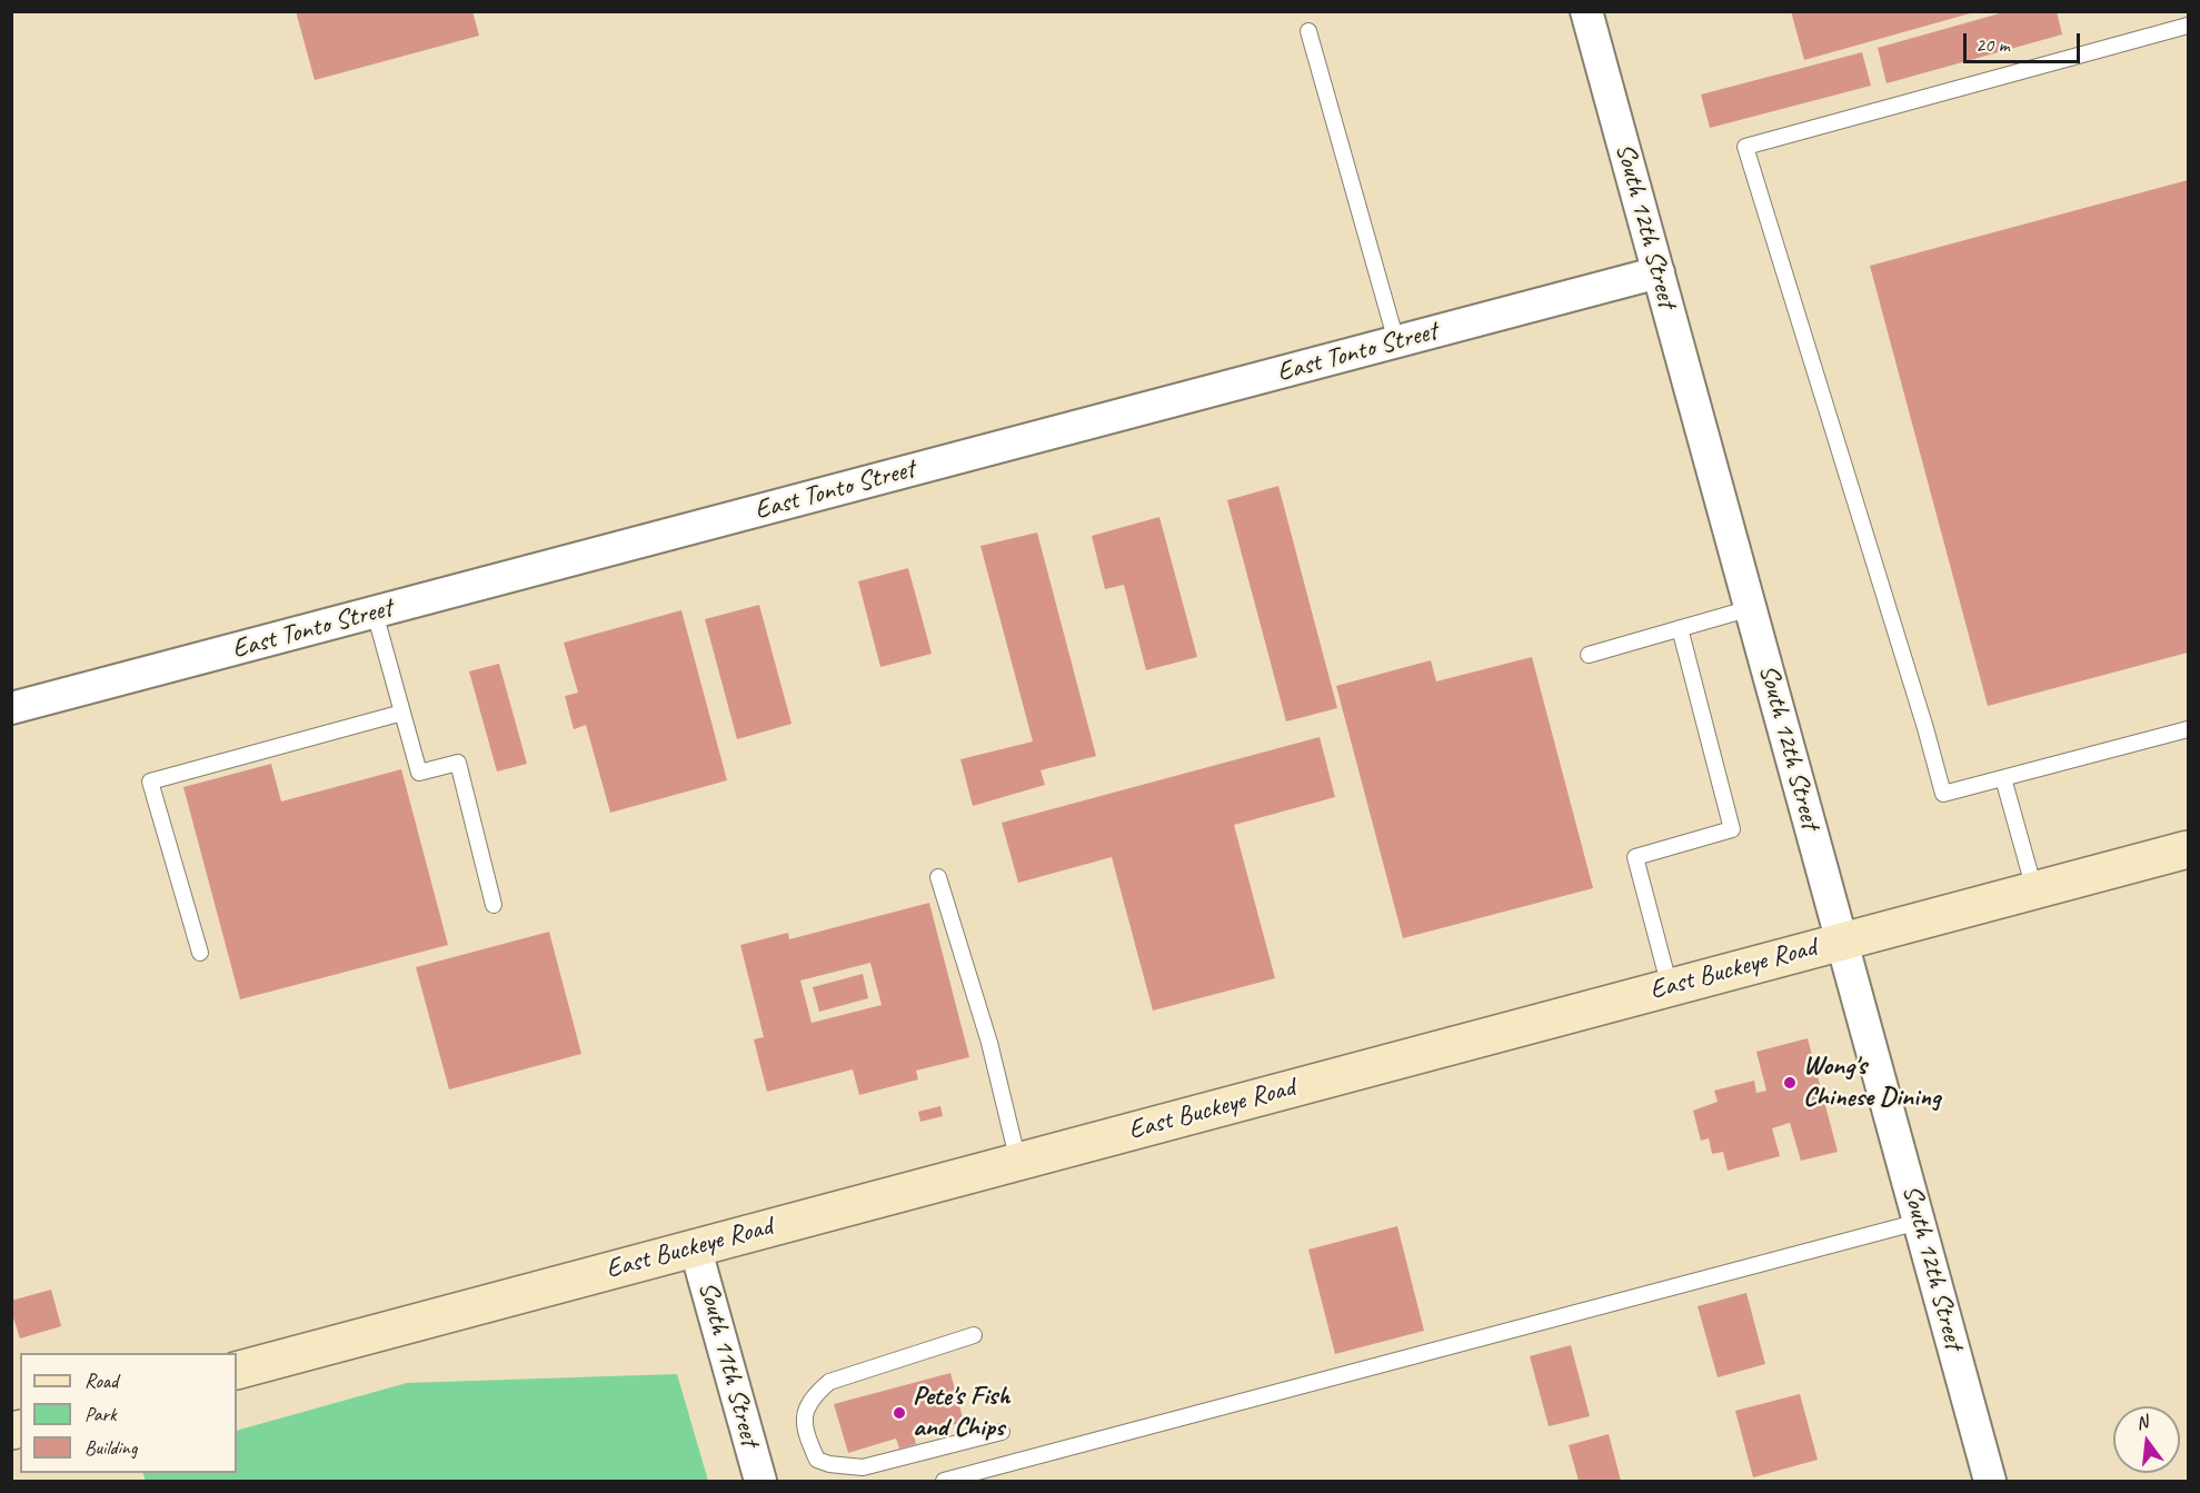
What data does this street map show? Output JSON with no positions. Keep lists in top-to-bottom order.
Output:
{
  "streets": {
    "main road": ["East Buckeye Road"],
    "street": ["South 12th Street", "East Tonto Street", "South 11th Street"]
  },
  "crossings": [
    ["South 12th Street", "East Tonto Street"],
    ["South 12th Street", "East Buckeye Road"],
    ["East Buckeye Road", "South 11th Street"]
  ],
  "places": ["Wong's Chinese Dining", "Pete's Fish and Chips"],
  "legend": ["Road", "Park", "Building"],
  "scale_bar": "20 m",
  "north": "top"
}
